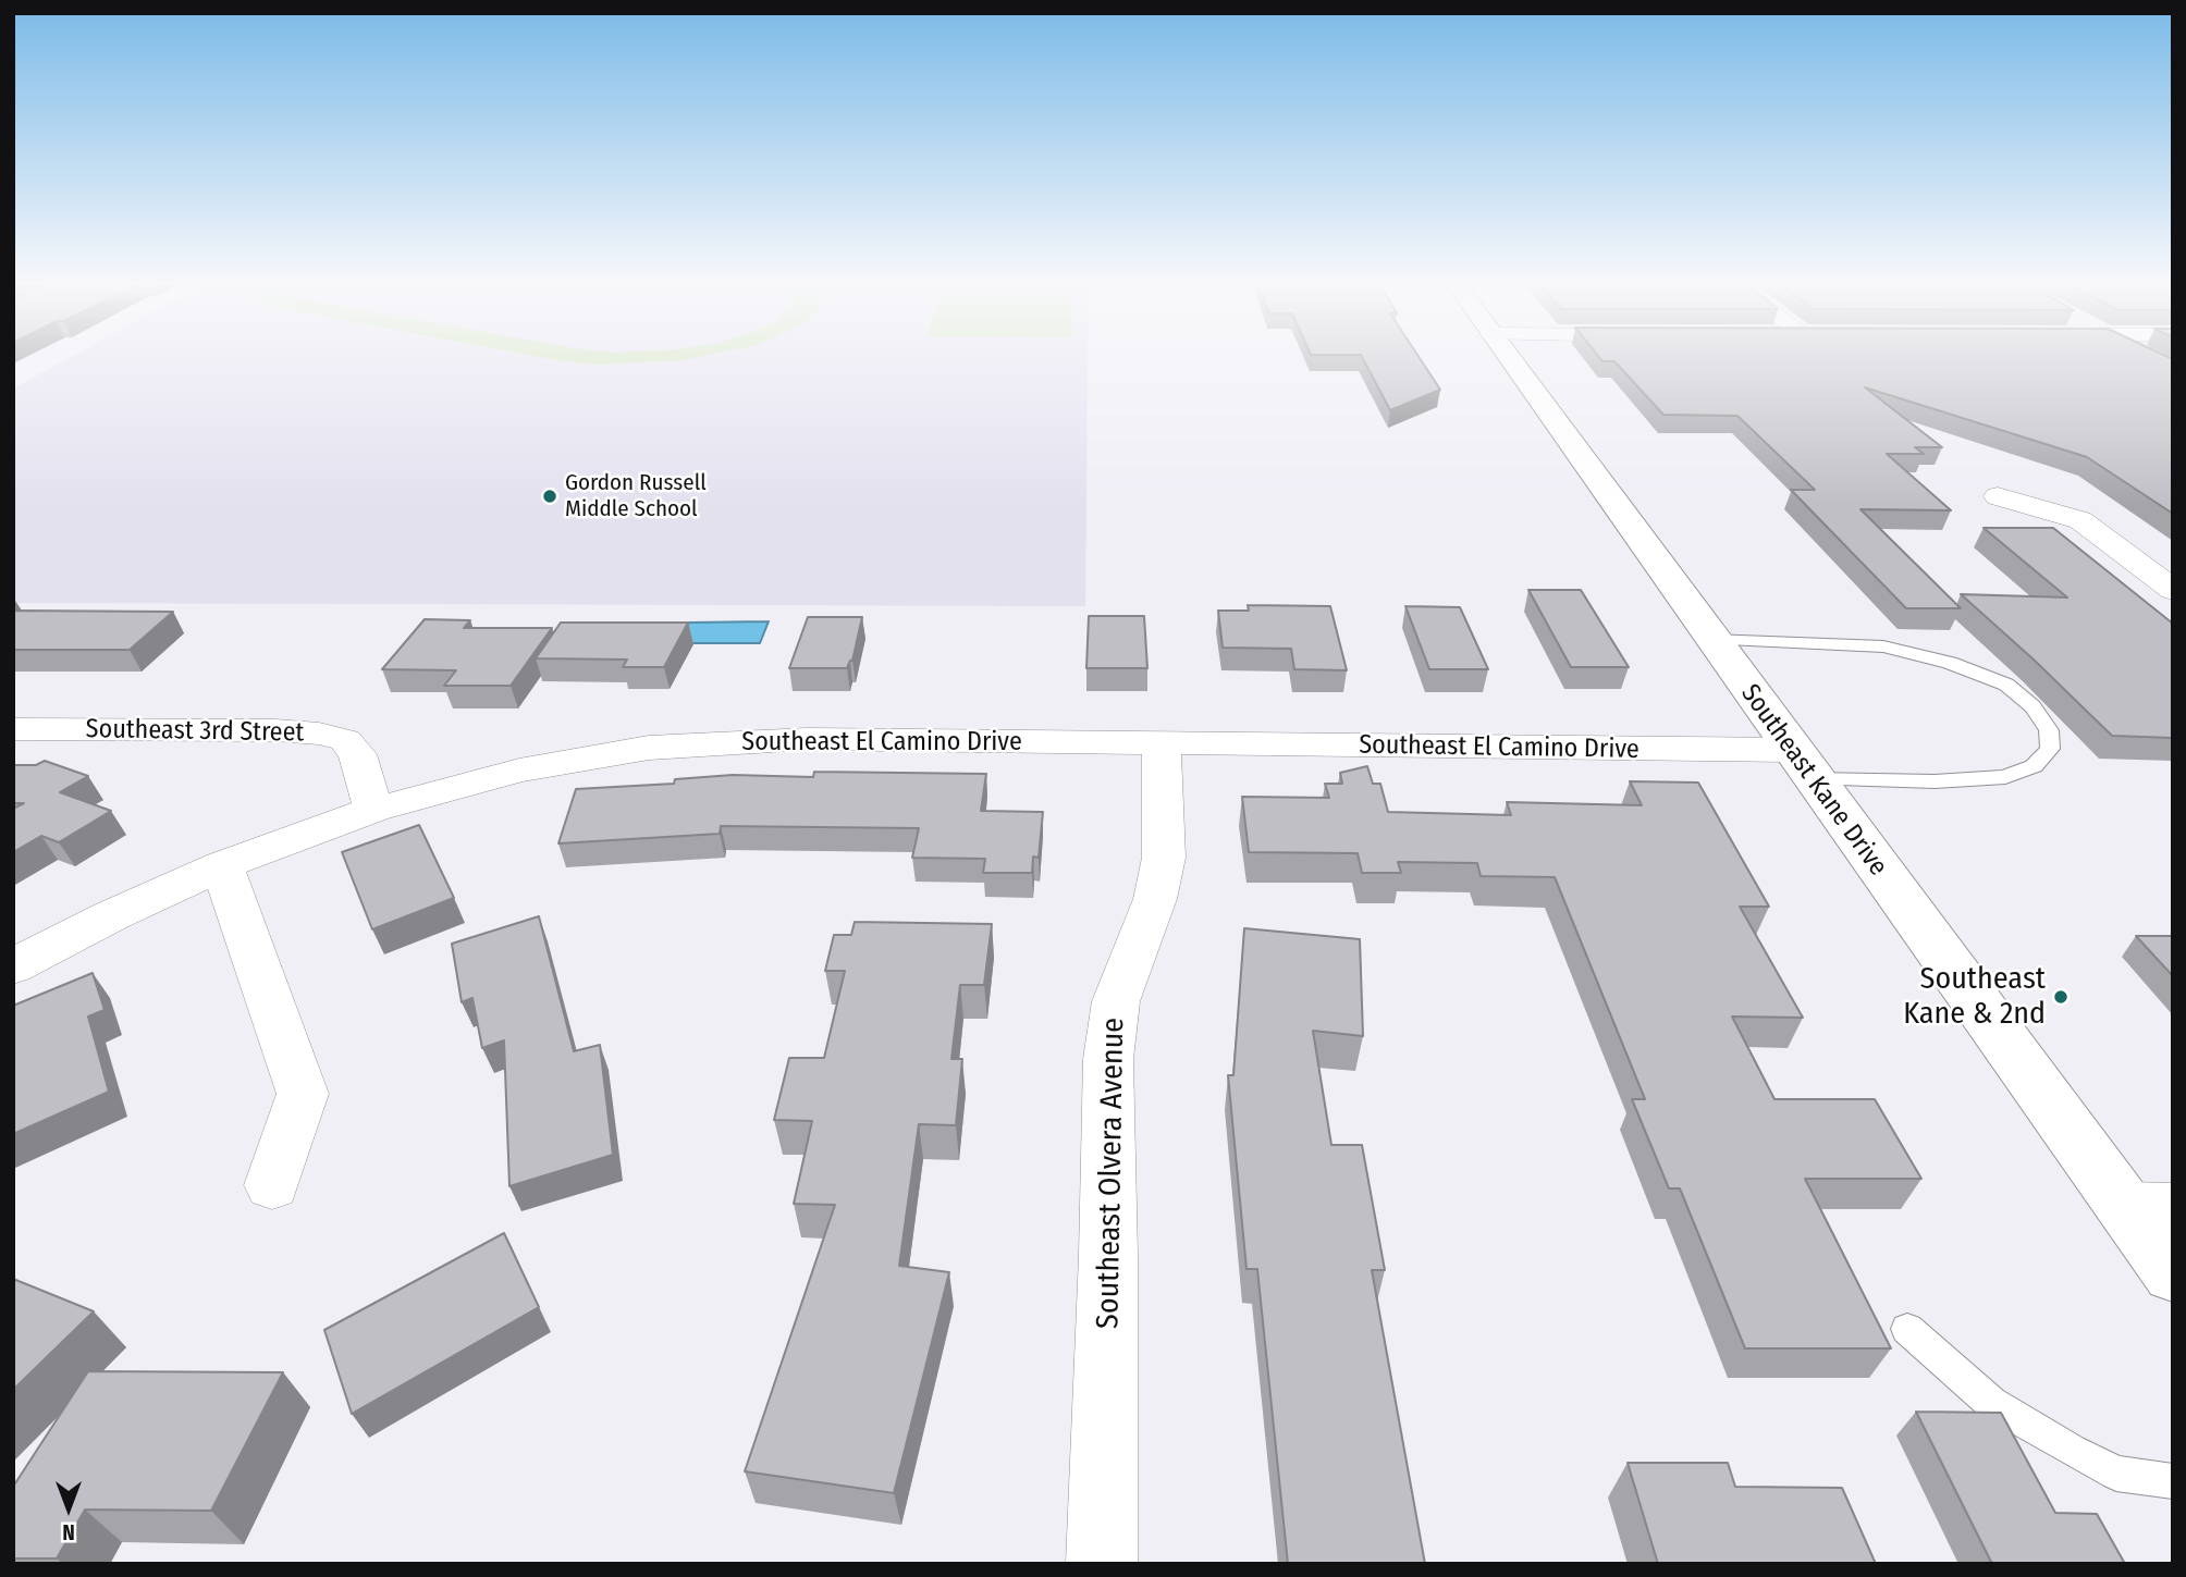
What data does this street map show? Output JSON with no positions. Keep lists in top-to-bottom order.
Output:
{
  "streets": {
    "main road": ["Southeast Kane Drive"],
    "street": ["Southeast 3rd Street", "Southeast El Camino Drive", "Southeast Olvera Avenue"]
  },
  "crossings": [
    ["Southeast 3rd Street", "Southeast El Camino Drive"],
    ["Southeast El Camino Drive", "Southeast Kane Drive"],
    ["Southeast El Camino Drive", "Southeast Olvera Avenue"]
  ],
  "places": ["Gordon Russell Middle School", "Southeast Kane & 2nd"],
  "north": "bottom"
}
